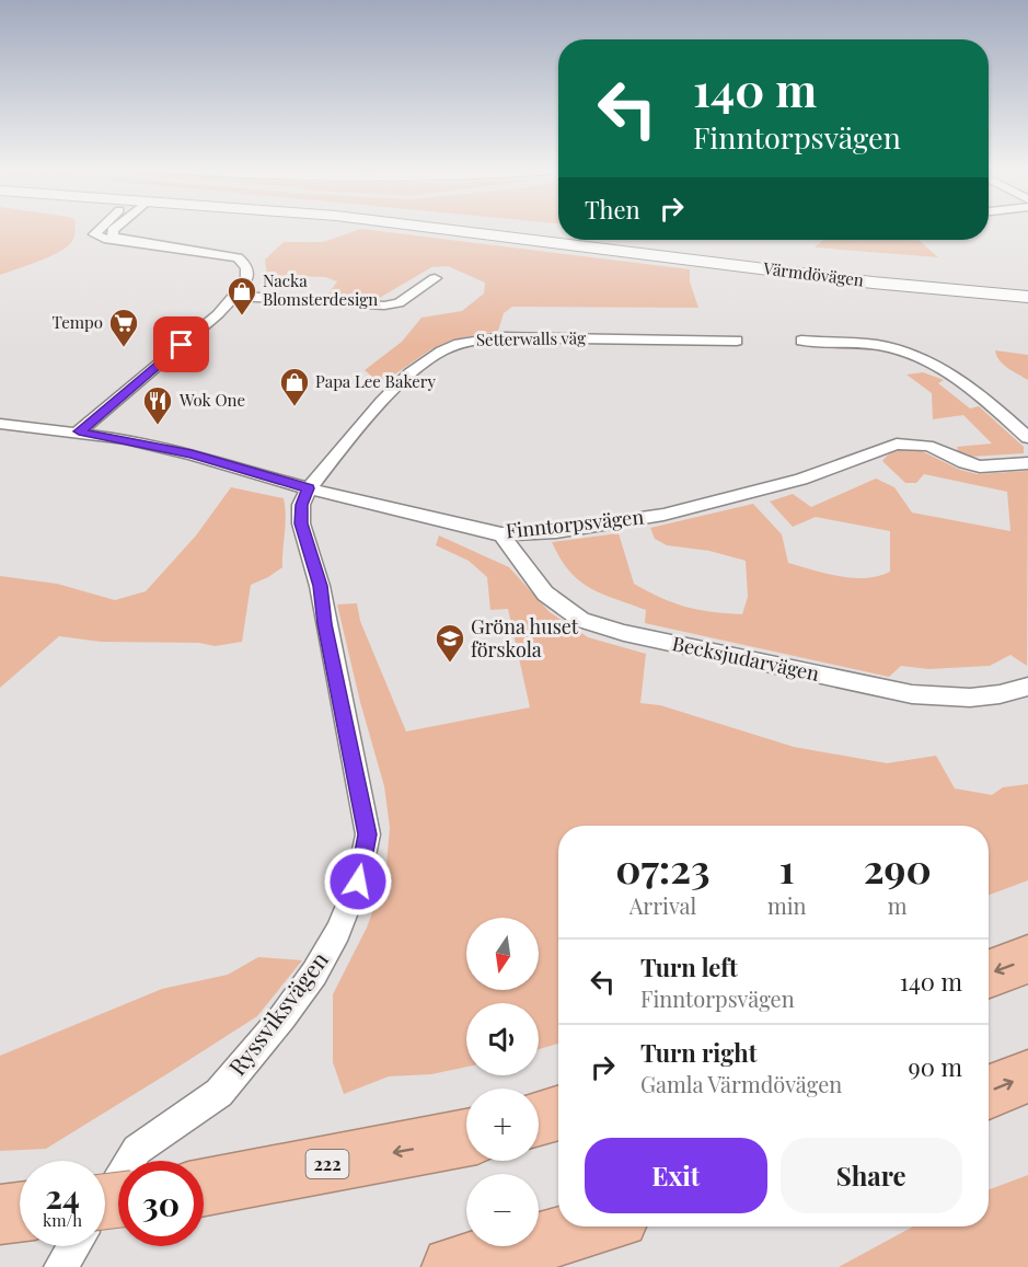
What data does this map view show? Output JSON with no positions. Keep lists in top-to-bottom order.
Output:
{
  "streets": {
    "highway": ["222"],
    "main road": ["Värmdövägen"],
    "street": [
      "Setterwalls väg",
      "Finntorpsvägen",
      "Becksjudarvägen",
      "Ryssviksvägen"
    ]
  },
  "crossings": [
    ["Setterwalls väg", "Finntorpsvägen"],
    ["Setterwalls väg", "Ryssviksvägen"],
    ["Finntorpsvägen", "Becksjudarvägen"],
    ["Finntorpsvägen", "Ryssviksvägen"]
  ],
  "places": {
    "shop": ["Nacka Blomsterdesign", "Papa Lee Bakery"],
    "supermarket": ["Tempo"],
    "restaurant": ["Wok One"],
    "school or university": ["Gröna huset förskola"]
  },
  "north": "bottom",
  "page": {
    "turn": ["140 m", "Finntorpsvägen"],
    "then": "Then",
    "eta": [
      "07:23",
      "Arrival",
      "1",
      "min",
      "290",
      "m"
    ],
    "map_buttons": ["+", "−"],
    "list": [
      {
        "name": "Turn left",
        "note": "Finntorpsvägen",
        "value": "140 m"
      },
      {
        "name": "Turn right",
        "note": "Gamla Värmdövägen",
        "value": "90 m"
      }
    ],
    "buttons": ["Exit", "Share"],
    "speed": "24 km/h",
    "limit": "30"
  }
}
